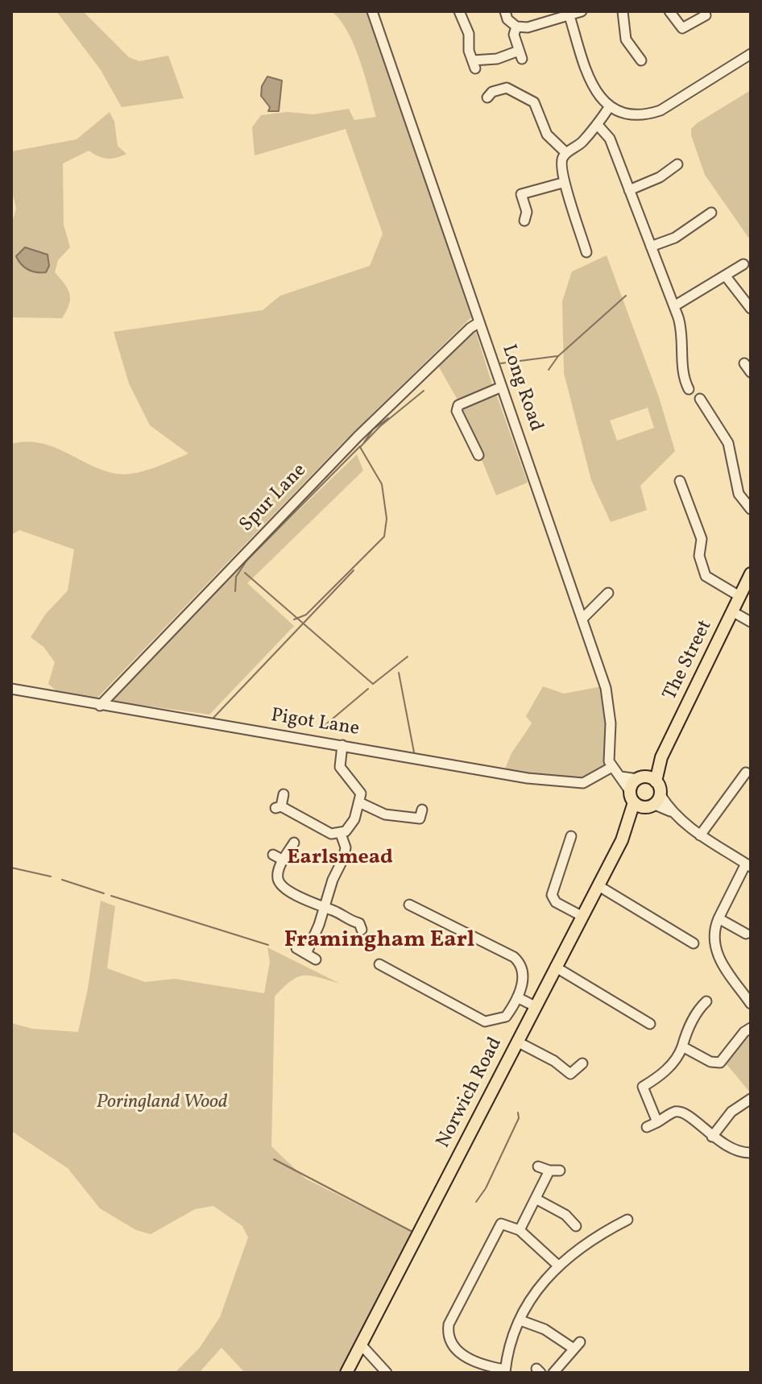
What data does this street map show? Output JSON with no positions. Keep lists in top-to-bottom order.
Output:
{
  "streets": {
    "main road": ["The Street", "Norwich Road"],
    "street": ["Long Road", "Spur Lane", "Pigot Lane"]
  },
  "crossings": [
    ["Long Road", "Spur Lane"],
    ["Long Road", "Pigot Lane"],
    ["Spur Lane", "Pigot Lane"],
    ["The Street", "Norwich Road"]
  ],
  "districts": ["Earlsmead", "Framingham Earl"],
  "parks": ["Poringland Wood"]
}
